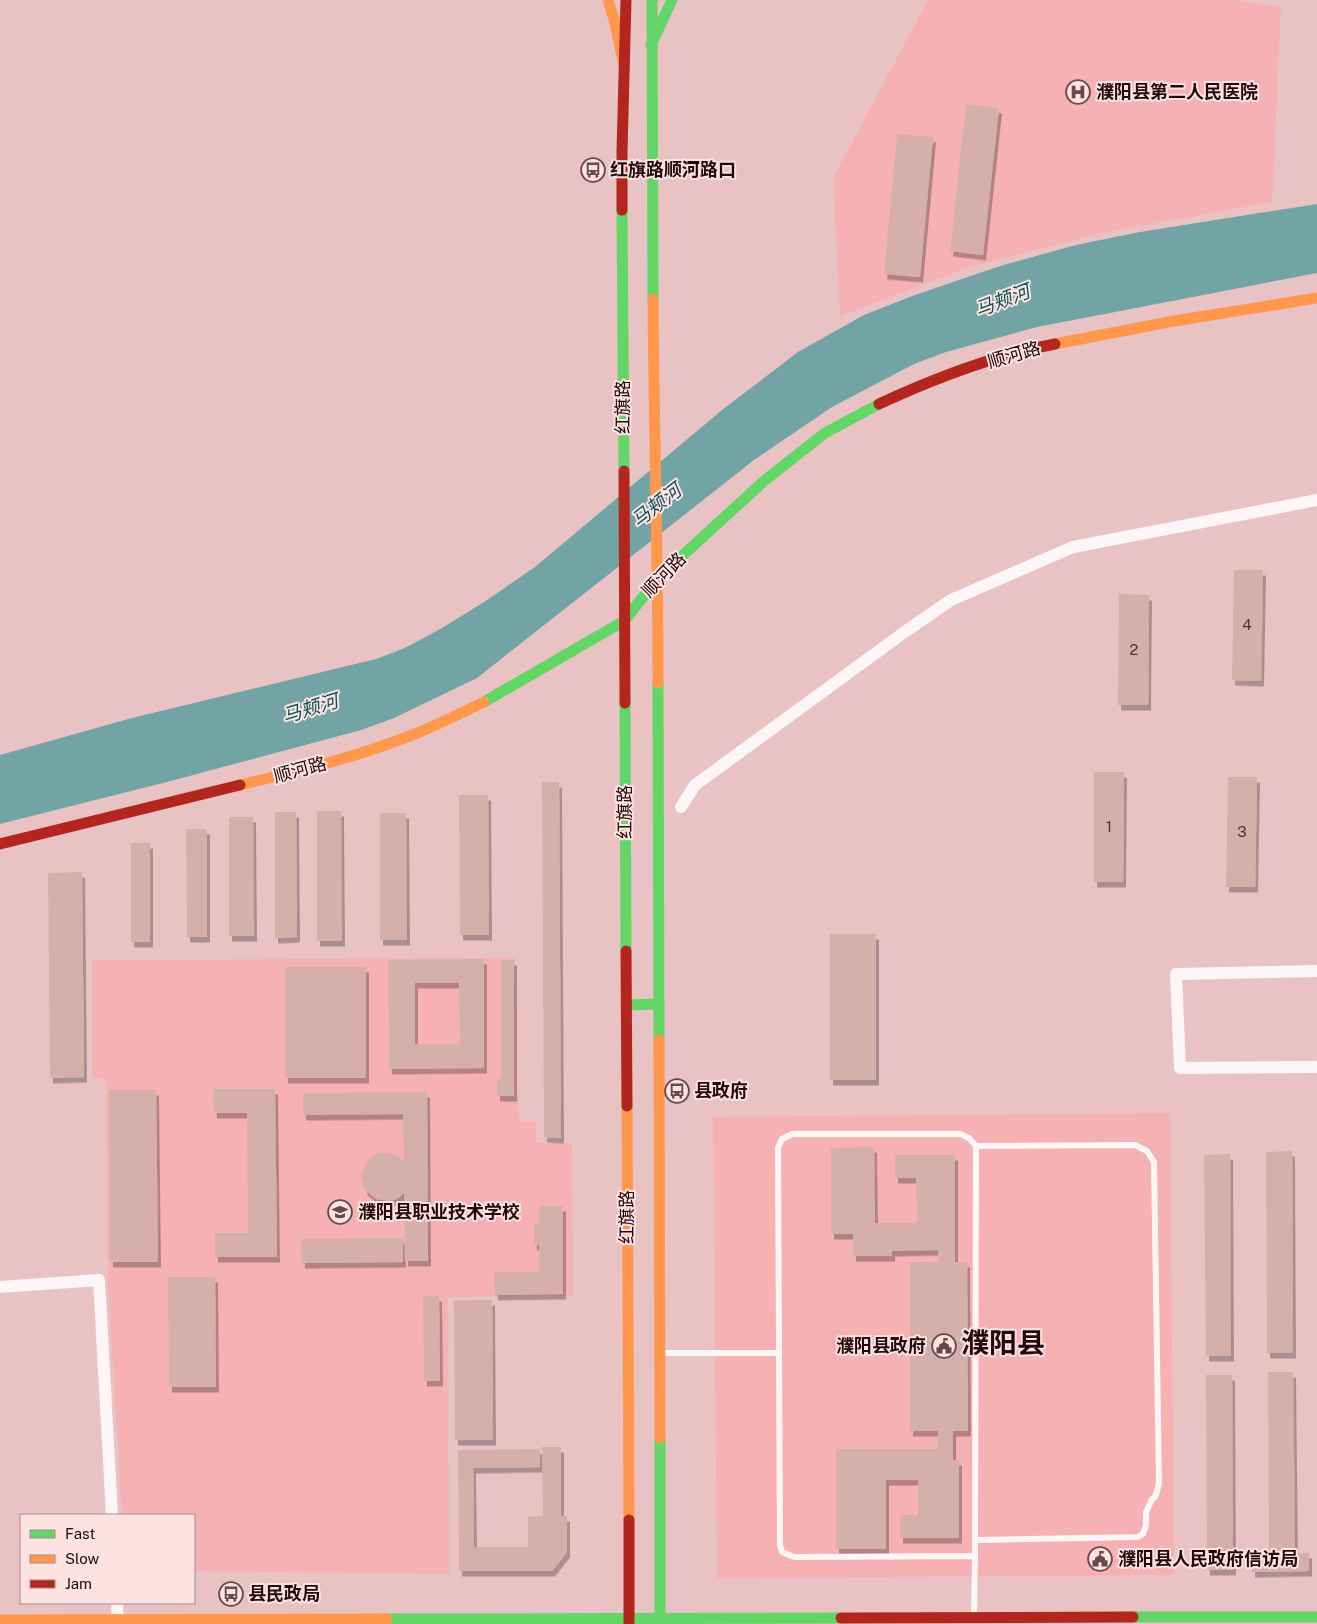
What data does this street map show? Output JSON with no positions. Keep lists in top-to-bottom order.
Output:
{
  "streets": {
    "main road": ["顺河路", "红旗路"]
  },
  "crossings": [
    ["顺河路", "红旗路"]
  ],
  "districts": ["濮阳县"],
  "water": ["马颊河"],
  "places": {
    "hospital": ["濮阳县第二人民医院"],
    "bus stop": ["红旗路顺河路口", "县政府", "县民政局"],
    "school or university": ["濮阳县职业技术学校"],
    "public building": ["濮阳县政府", "濮阳县人民政府信访局"]
  },
  "house_numbers": [
    "4",
    "2",
    "1",
    "3"
  ],
  "legend": ["Fast", "Slow", "Jam"]
}
